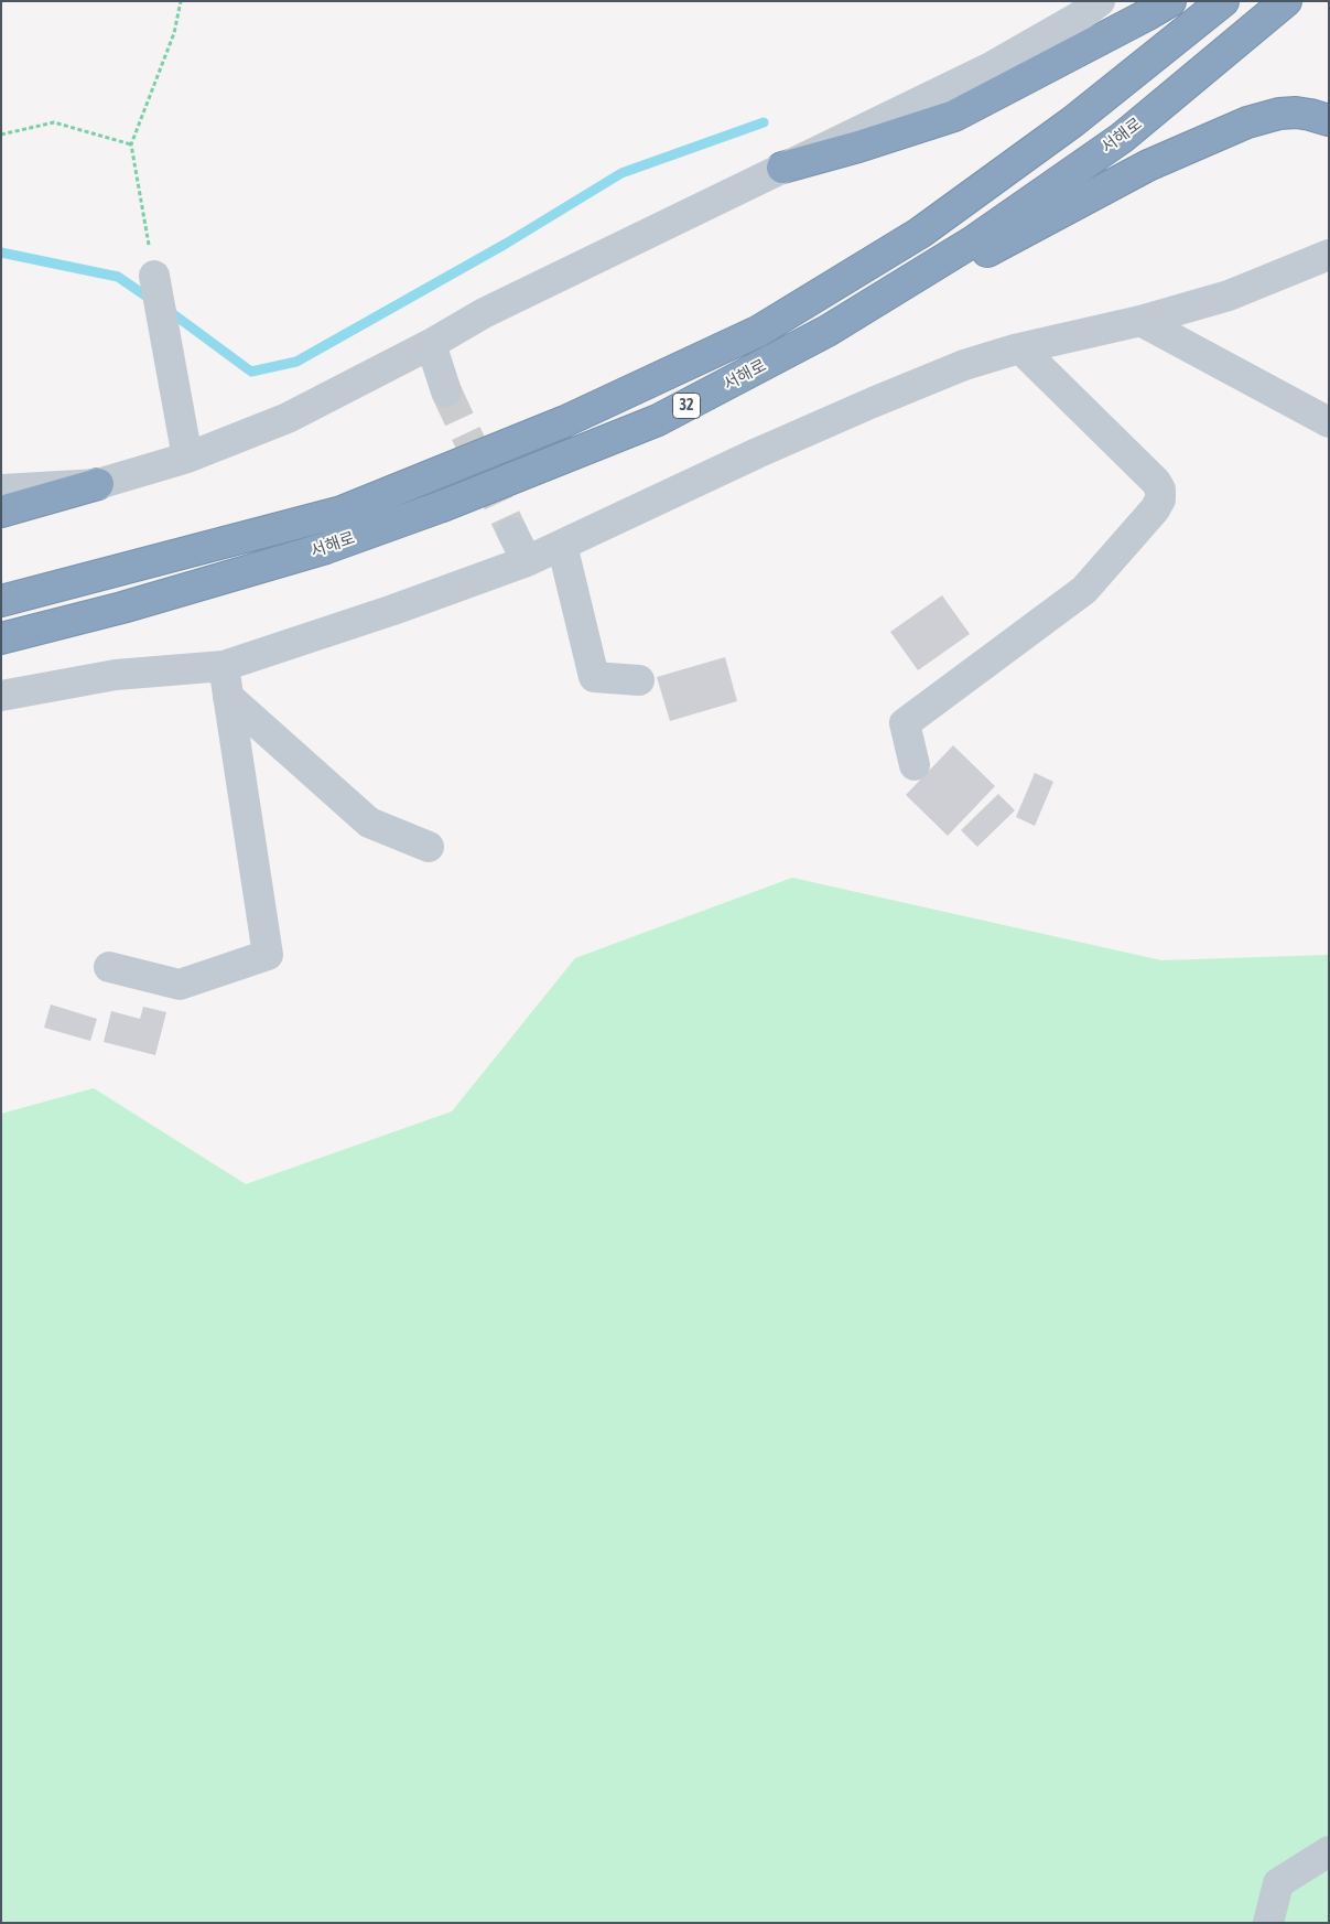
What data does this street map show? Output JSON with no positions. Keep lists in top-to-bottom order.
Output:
{
  "streets": {
    "highway": ["서해로", "32"]
  }
}
